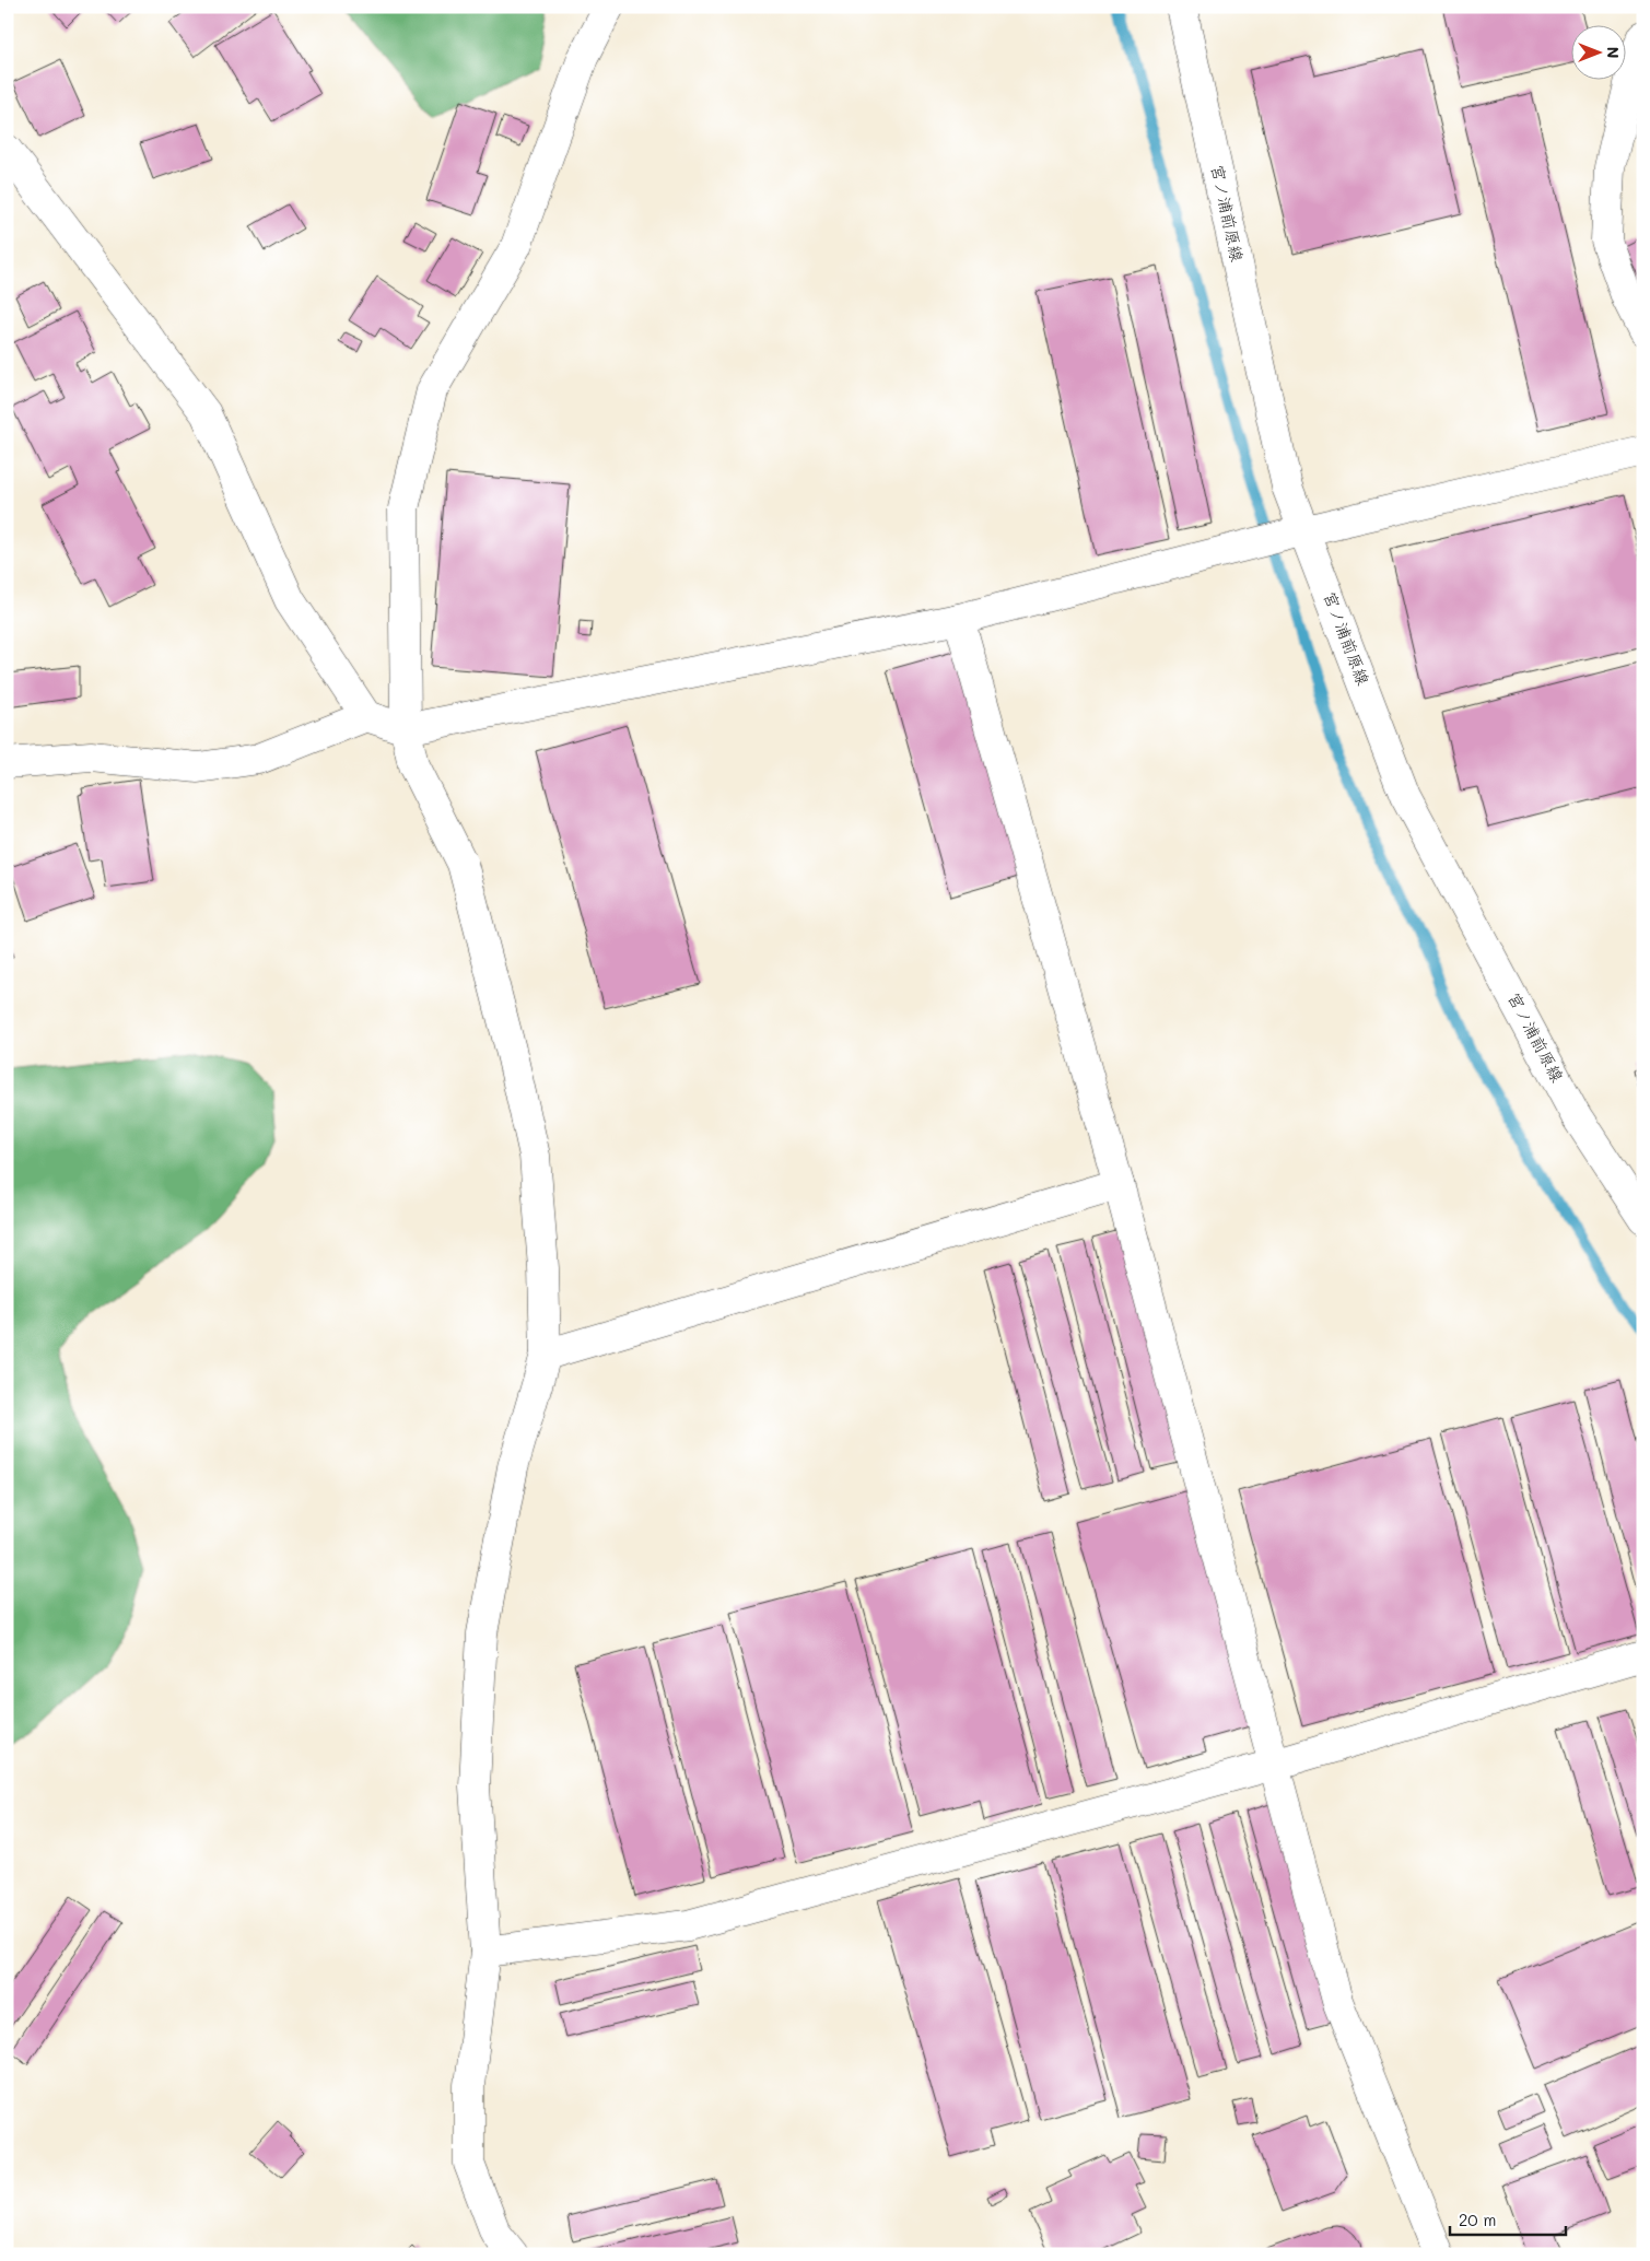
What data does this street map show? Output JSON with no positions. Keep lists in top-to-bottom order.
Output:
{
  "streets": {
    "street": ["宮ノ浦前原線"]
  },
  "scale_bar": "20 m",
  "north": "right"
}
